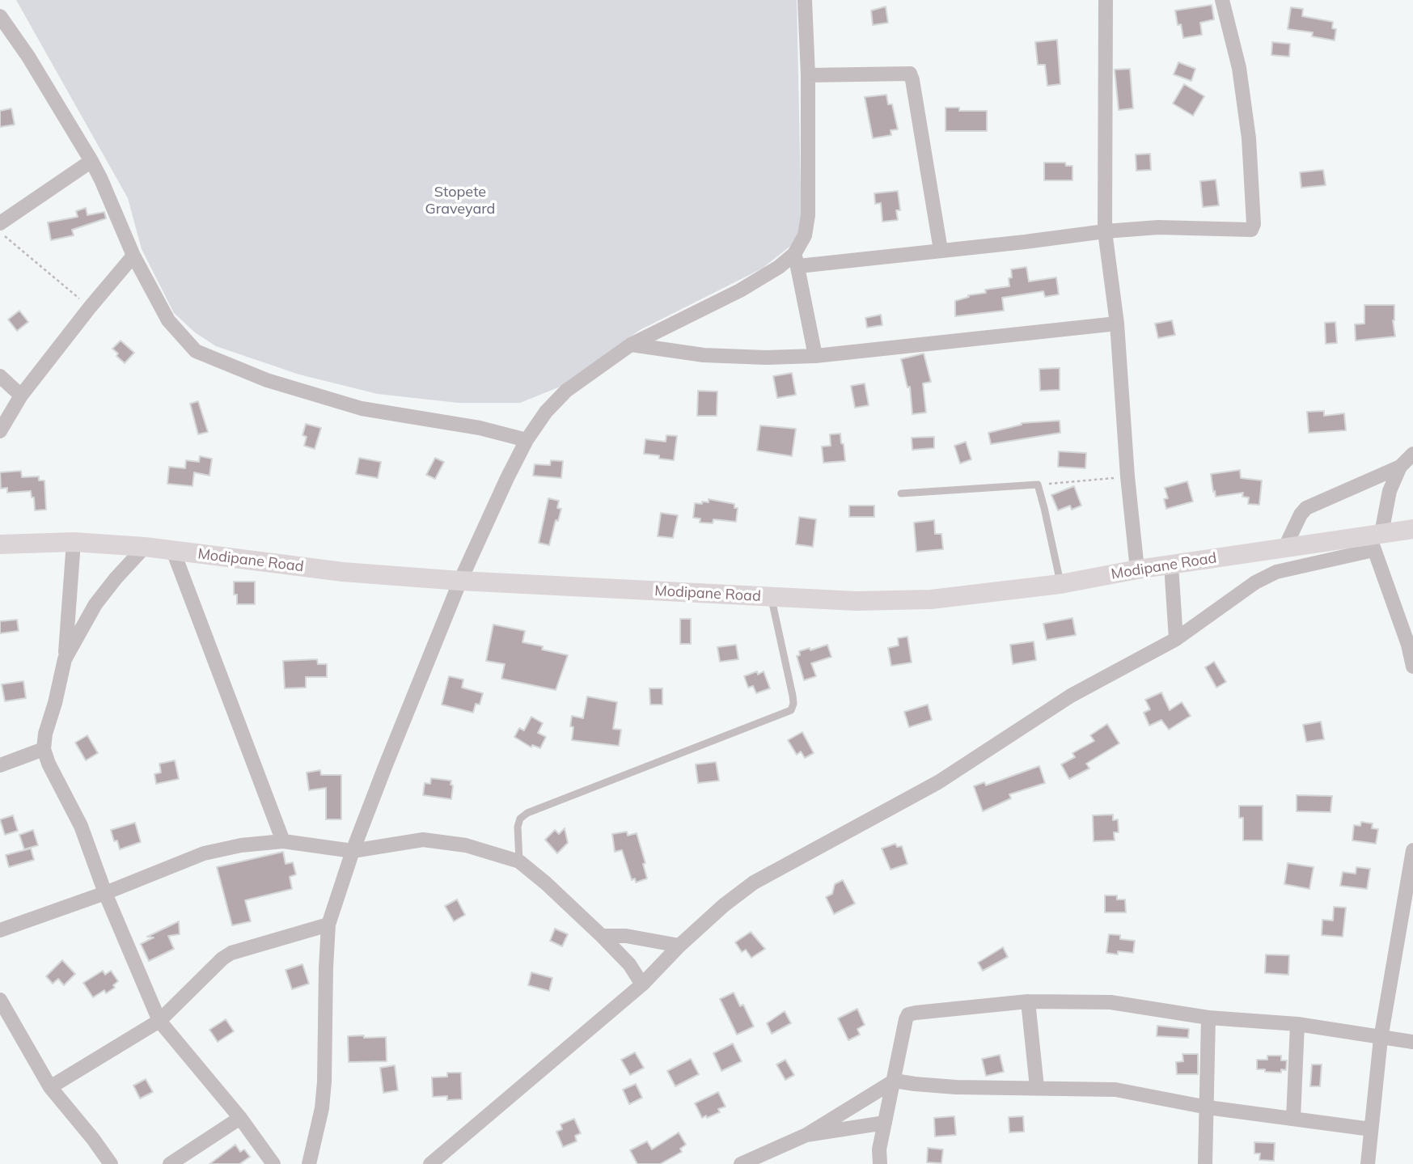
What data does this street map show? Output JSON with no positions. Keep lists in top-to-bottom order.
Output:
{
  "streets": {
    "main road": ["Modipane Road"]
  },
  "parks": ["Stopete Graveyard"]
}
